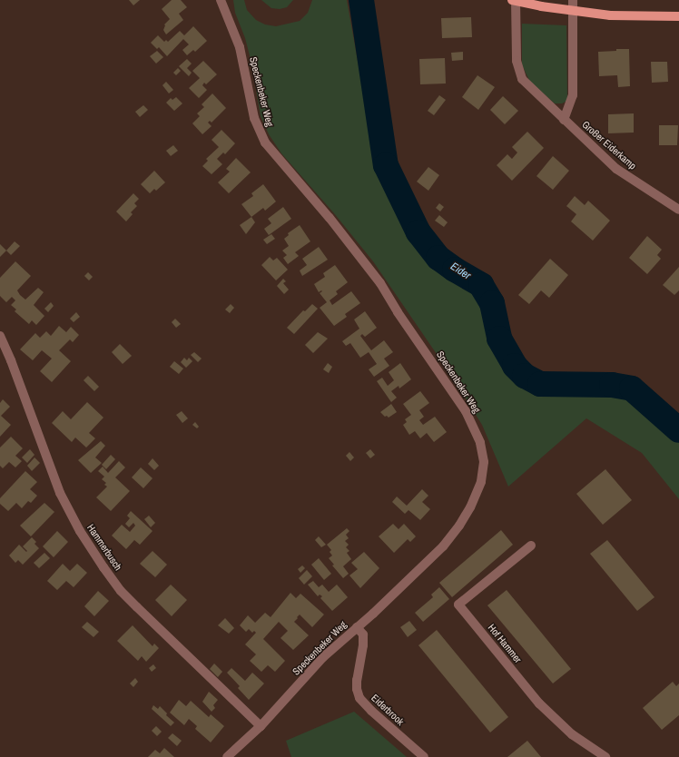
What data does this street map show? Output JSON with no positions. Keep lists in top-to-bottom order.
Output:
{
  "streets": {
    "street": [
      "Speckenbeker Weg",
      "Großer Eiderkamp",
      "Hammerbusch",
      "Hof Hammer",
      "Eiderbrook"
    ]
  },
  "crossings": [
    ["Speckenbeker Weg", "Hammerbusch"],
    ["Speckenbeker Weg", "Eiderbrook"]
  ],
  "water": ["Eider"]
}
